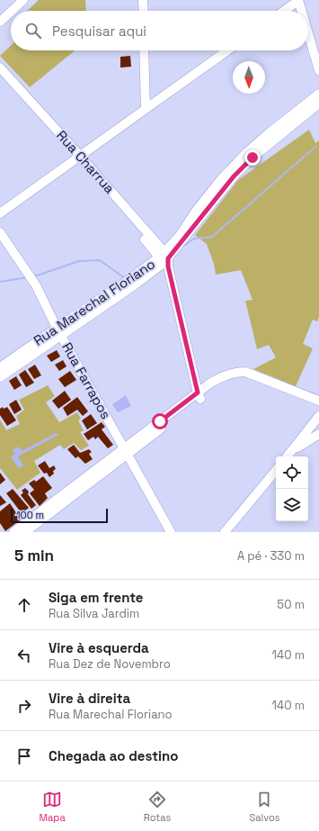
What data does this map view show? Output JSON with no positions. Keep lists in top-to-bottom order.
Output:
{
  "streets": {
    "street": ["Rua Charrua", "Rua Marechal Floriano", "Rua Farrapos"]
  },
  "crossings": [
    ["Rua Charrua", "Rua Marechal Floriano"],
    ["Rua Marechal Floriano", "Rua Farrapos"]
  ],
  "scale_bar": "100 m",
  "north": "bottom",
  "page": {
    "search": "Pesquisar aqui",
    "scale": "100 m",
    "heading": ["5 min", "A pé · 330 m"],
    "list": [
      ["Siga em frente", "Rua Silva Jardim", "50 m"],
      ["Vire à esquerda", "Rua Dez de Novembro", "140 m"],
      ["Vire à direita", "Rua Marechal Floriano", "140 m"],
      "Chegada ao destino"
    ],
    "nav": ["Mapa", "Rotas", "Salvos"]
  }
}
